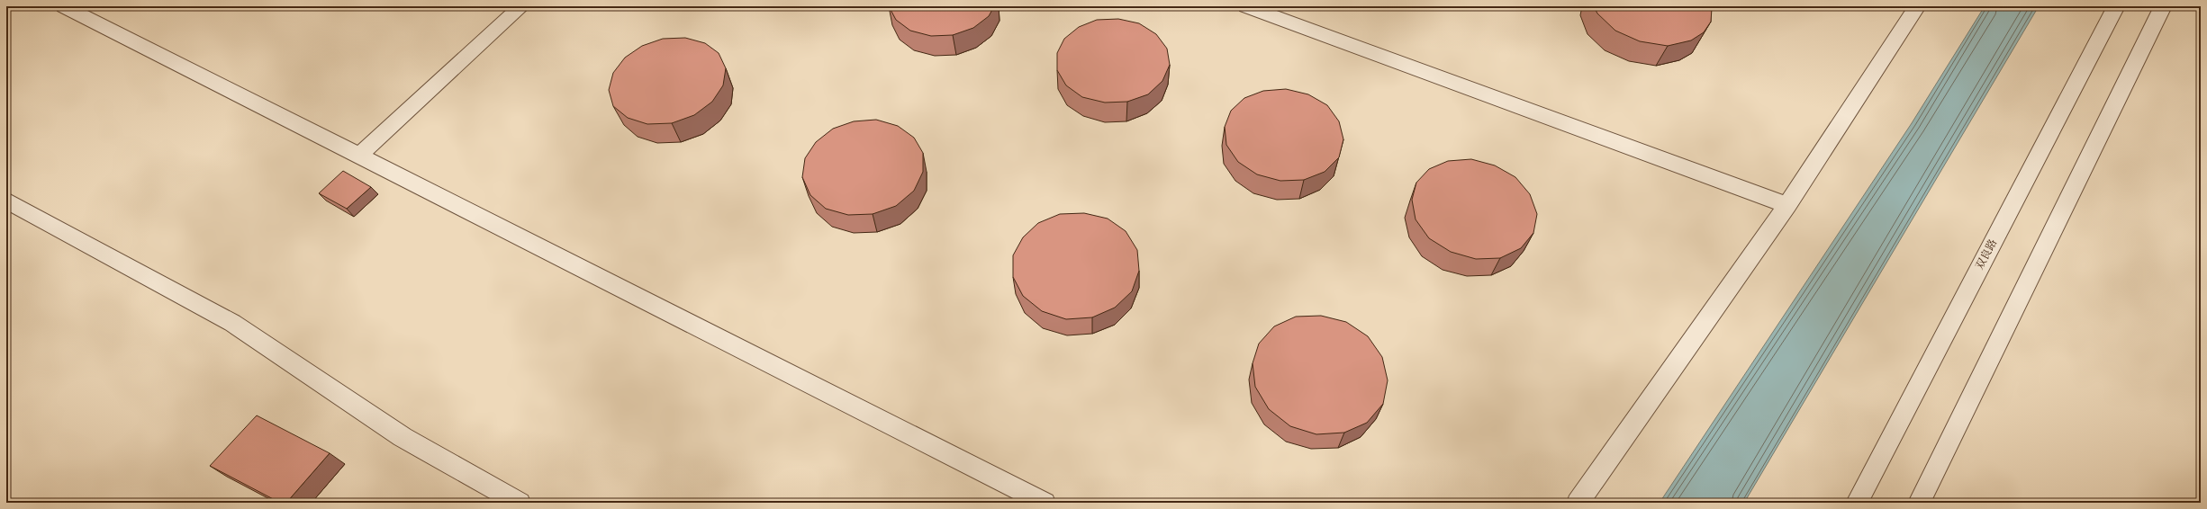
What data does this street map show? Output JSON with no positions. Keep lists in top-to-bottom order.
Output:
{
  "streets": {
    "street": ["双良路"]
  }
}
